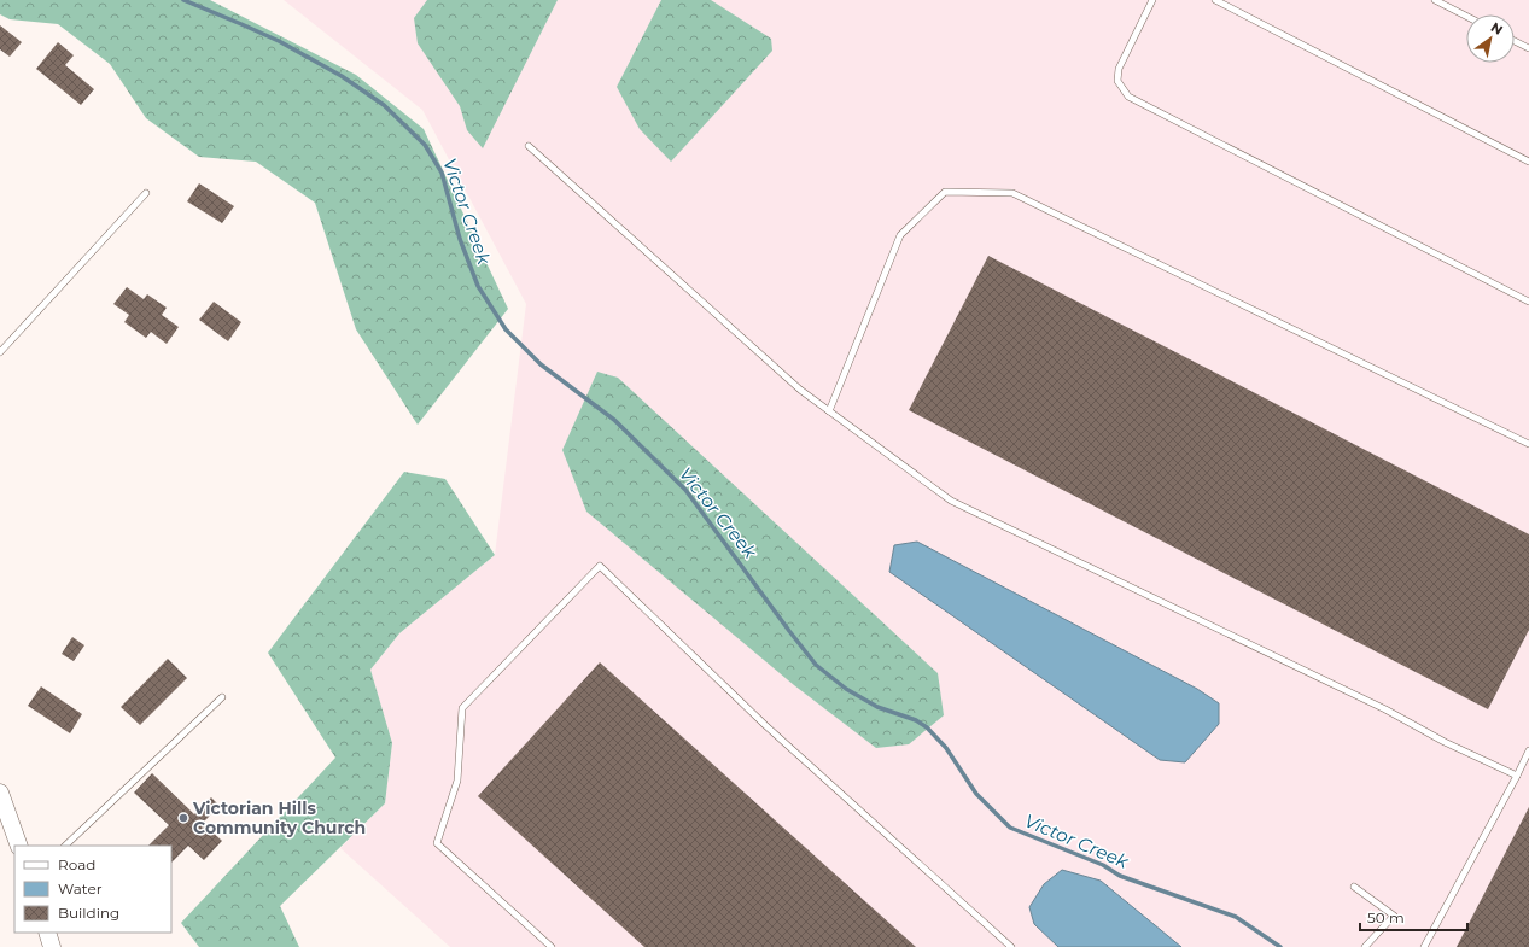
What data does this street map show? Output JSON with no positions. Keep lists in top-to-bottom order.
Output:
{
  "water": ["Victor Creek"],
  "places": ["Victorian Hills Community Church"],
  "legend": ["Road", "Water", "Building"],
  "scale_bar": "50 m",
  "north": "top right"
}
